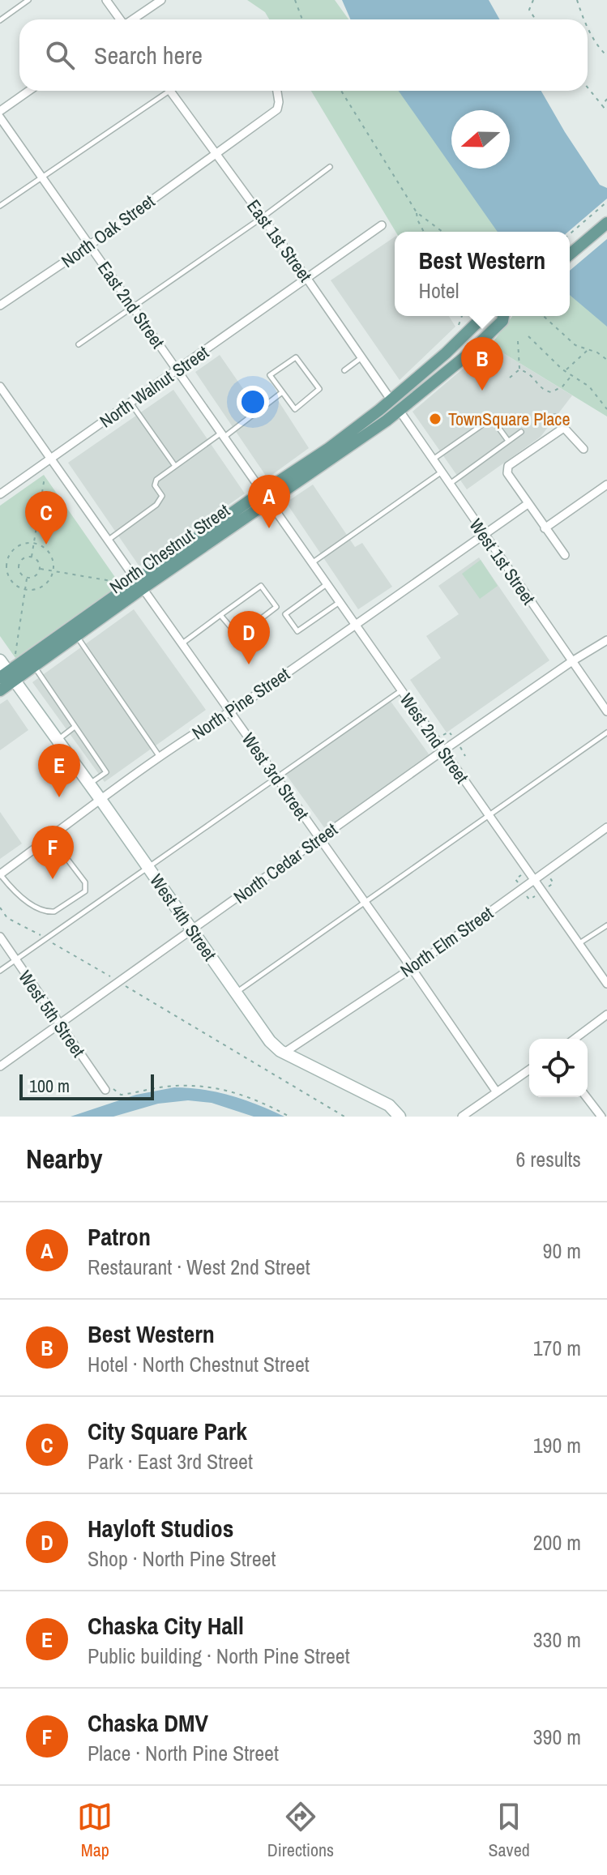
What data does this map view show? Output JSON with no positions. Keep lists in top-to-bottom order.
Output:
{
  "streets": {
    "main road": ["North Chestnut Street"],
    "street": [
      "North Oak Street",
      "East 1st Street",
      "East 2nd Street",
      "North Walnut Street",
      "West 1st Street",
      "North Pine Street",
      "West 2nd Street",
      "West 3rd Street",
      "North Cedar Street",
      "West 4th Street",
      "North Elm Street",
      "West 5th Street"
    ]
  },
  "crossings": [
    ["North Oak Street", "East 1st Street"],
    ["North Oak Street", "East 2nd Street"],
    ["East 1st Street", "North Walnut Street"],
    ["East 1st Street", "North Chestnut Street"],
    ["East 2nd Street", "North Walnut Street"],
    ["East 2nd Street", "North Chestnut Street"],
    ["East 2nd Street", "West 2nd Street"],
    ["North Walnut Street", "West 3rd Street"],
    ["North Chestnut Street", "West 1st Street"],
    ["North Chestnut Street", "West 2nd Street"],
    ["North Chestnut Street", "West 3rd Street"],
    ["North Chestnut Street", "West 4th Street"],
    ["West 1st Street", "North Pine Street"],
    ["West 1st Street", "North Cedar Street"],
    ["North Pine Street", "West 2nd Street"],
    ["North Pine Street", "West 3rd Street"],
    ["North Pine Street", "West 4th Street"],
    ["West 2nd Street", "North Cedar Street"],
    ["West 2nd Street", "North Elm Street"],
    ["West 3rd Street", "North Cedar Street"],
    ["West 3rd Street", "North Elm Street"],
    ["North Cedar Street", "West 4th Street"],
    ["North Cedar Street", "West 5th Street"],
    ["West 4th Street", "North Elm Street"]
  ],
  "places": ["TownSquare Place"],
  "scale_bar": "100 m",
  "north": "left",
  "page": {
    "search": "Search here",
    "popup": ["Best Western", "Hotel"],
    "pins": [
      "B",
      "A",
      "C",
      "D",
      "E",
      "F"
    ],
    "scale": "100 m",
    "heading": ["Nearby", "6 results"],
    "list": [
      {
        "mark": "A",
        "name": "Patron",
        "note": "Restaurant · West 2nd Street",
        "value": "90 m"
      },
      {
        "mark": "B",
        "name": "Best Western",
        "note": "Hotel · North Chestnut Street",
        "value": "170 m"
      },
      {
        "mark": "C",
        "name": "City Square Park",
        "note": "Park · East 3rd Street",
        "value": "190 m"
      },
      {
        "mark": "D",
        "name": "Hayloft Studios",
        "note": "Shop · North Pine Street",
        "value": "200 m"
      },
      {
        "mark": "E",
        "name": "Chaska City Hall",
        "note": "Public building · North Pine Street",
        "value": "330 m"
      },
      {
        "mark": "F",
        "name": "Chaska DMV",
        "note": "Place · North Pine Street",
        "value": "390 m"
      }
    ],
    "nav": ["Map", "Directions", "Saved"]
  }
}
